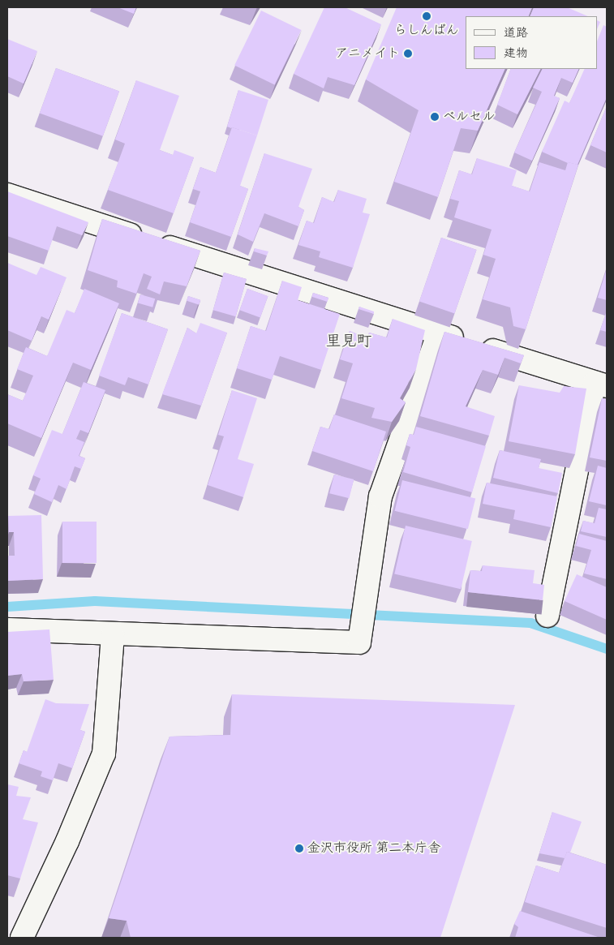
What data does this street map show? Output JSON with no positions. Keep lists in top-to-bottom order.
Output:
{
  "districts": ["里見町"],
  "places": [
    "らしんばん",
    "アニメイト",
    "ベルセル",
    "金沢市役所 第二本庁舎"
  ],
  "legend": ["道路", "建物"]
}
